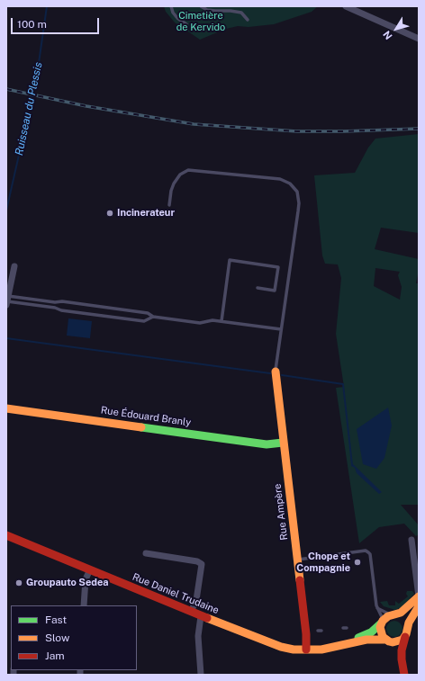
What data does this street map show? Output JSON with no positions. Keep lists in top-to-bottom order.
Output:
{
  "streets": {
    "main road": ["Rue Édouard Branly", "Rue Ampère", "Rue Daniel Trudaine"]
  },
  "crossings": [
    ["Rue Édouard Branly", "Rue Ampère"],
    ["Rue Ampère", "Rue Daniel Trudaine"]
  ],
  "water": ["Ruisseau du Plessis"],
  "parks": ["Cimetière de Kervido"],
  "places": ["Incinerateur", "Chope et Compagnie", "Groupauto Sedea"],
  "legend": ["Fast", "Slow", "Jam"],
  "scale_bar": "100 m",
  "north": "bottom left"
}
